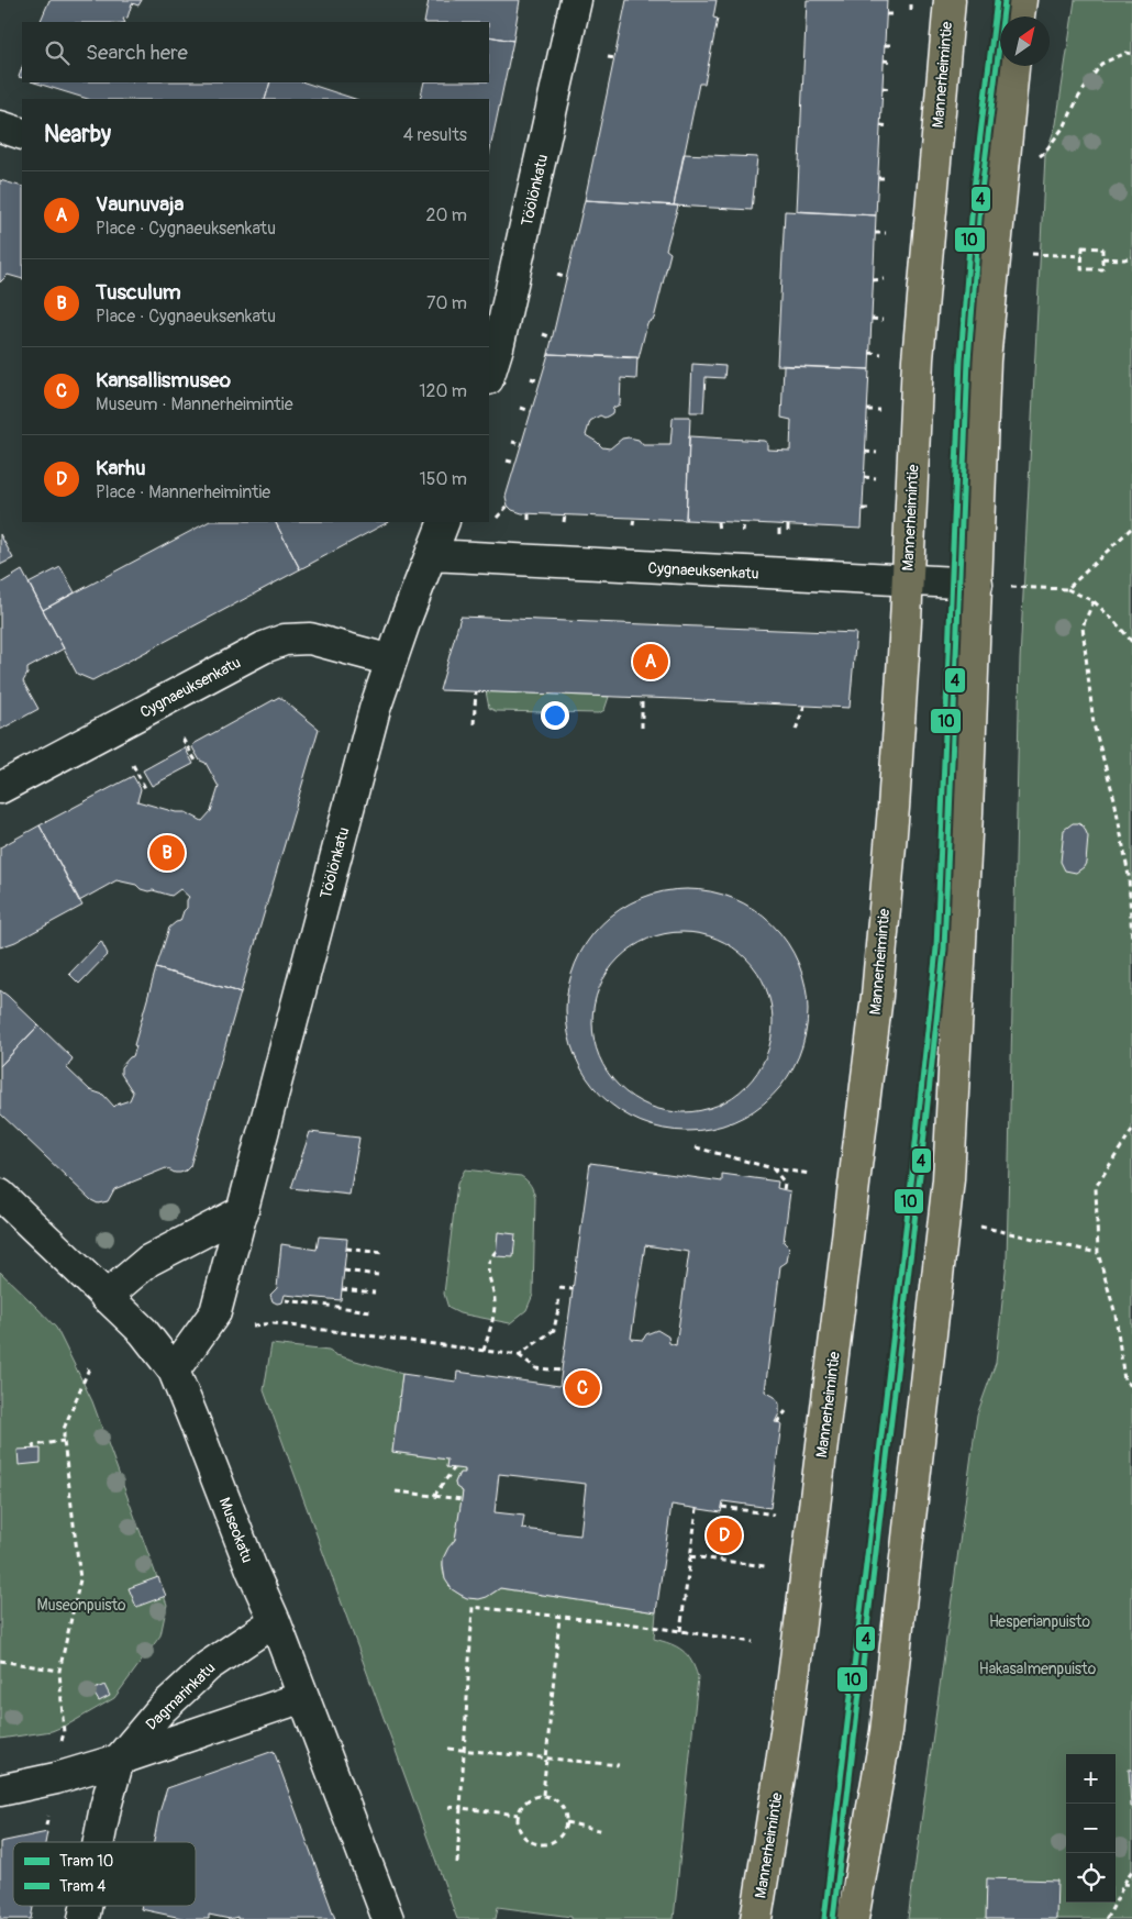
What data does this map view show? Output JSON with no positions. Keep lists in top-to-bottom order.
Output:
{
  "streets": {
    "main road": ["Mannerheimintie"],
    "street": [
      "Töölönkatu",
      "Cygnaeuksenkatu",
      "Museokatu",
      "Dagmarinkatu"
    ]
  },
  "crossings": [
    ["Mannerheimintie", "Cygnaeuksenkatu"],
    ["Töölönkatu", "Cygnaeuksenkatu"],
    ["Töölönkatu", "Museokatu"],
    ["Museokatu", "Dagmarinkatu"]
  ],
  "parks": ["Museonpuisto", "Hesperianpuisto", "Hakasalmenpuisto"],
  "lines": ["tram line 10", "tram line 4"],
  "legend": ["Tram 10", "Tram 4"],
  "north": "top right",
  "page": {
    "search": "Search here",
    "heading": ["Nearby", "4 results"],
    "list": [
      {
        "mark": "A",
        "name": "Vaunuvaja",
        "note": "Place · Cygnaeuksenkatu",
        "value": "20 m"
      },
      {
        "mark": "B",
        "name": "Tusculum",
        "note": "Place · Cygnaeuksenkatu",
        "value": "70 m"
      },
      {
        "mark": "C",
        "name": "Kansallismuseo",
        "note": "Museum · Mannerheimintie",
        "value": "120 m"
      },
      {
        "mark": "D",
        "name": "Karhu",
        "note": "Place · Mannerheimintie",
        "value": "150 m"
      }
    ],
    "pins": [
      "A",
      "B",
      "C",
      "D"
    ],
    "map_buttons": ["+", "−"]
  }
}
